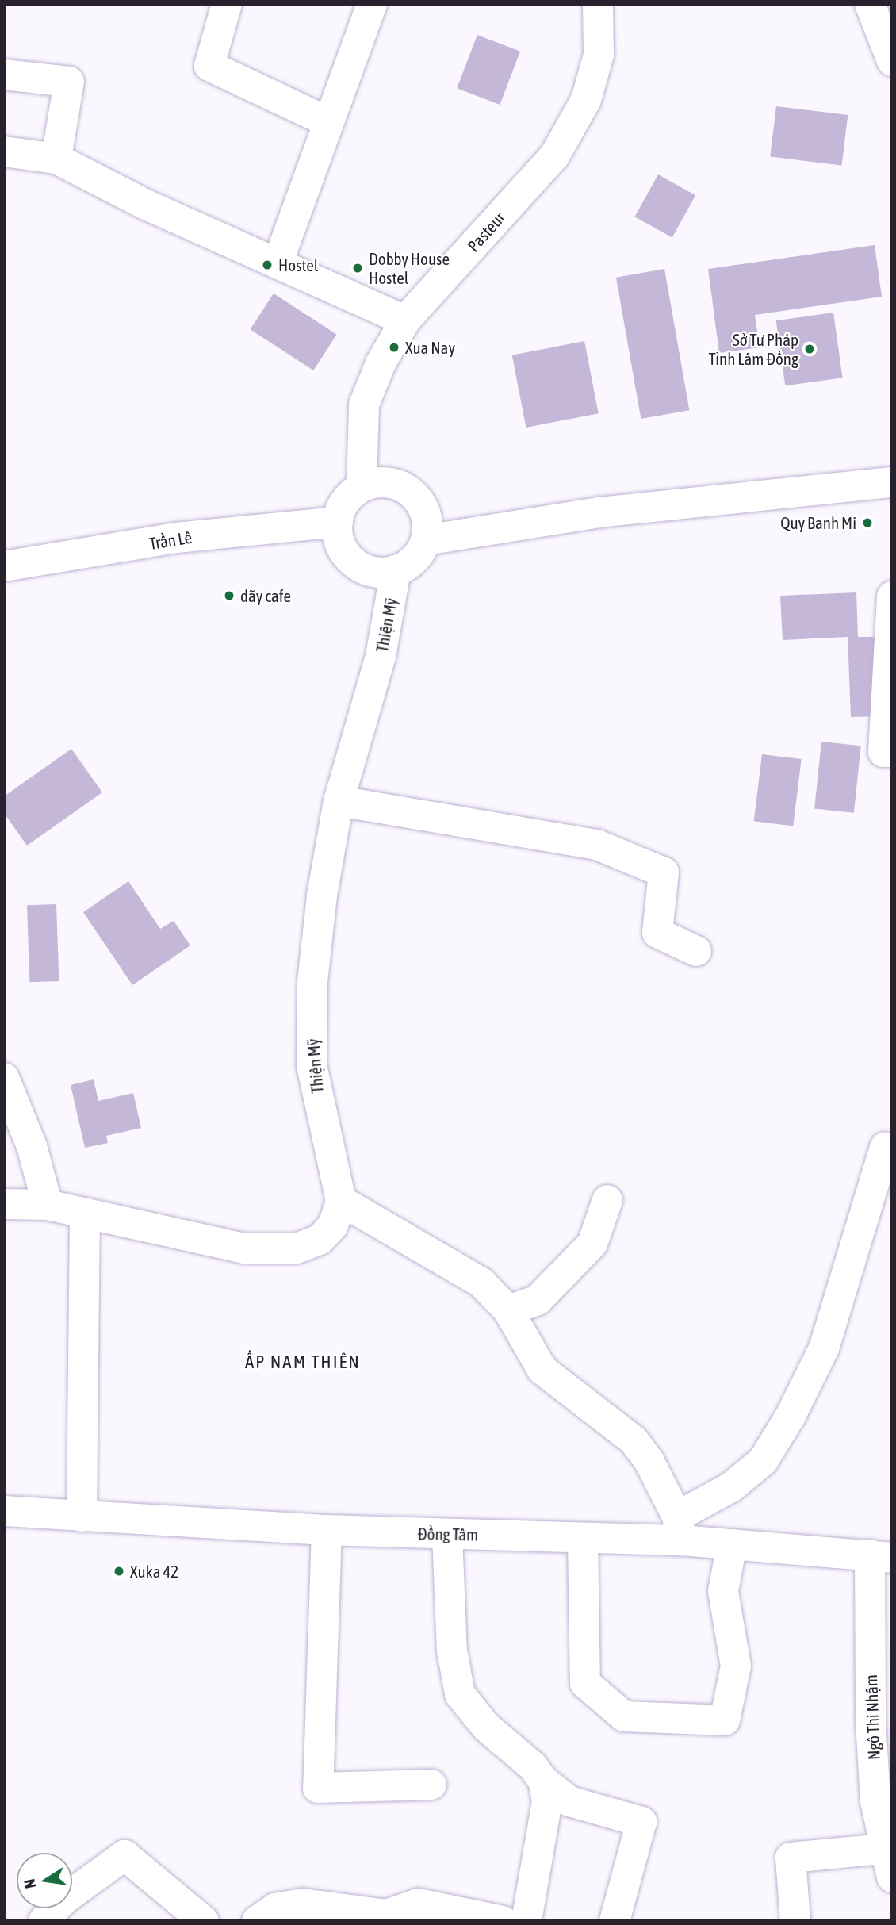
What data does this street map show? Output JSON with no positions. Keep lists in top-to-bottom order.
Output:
{
  "streets": {
    "street": [
      "Pasteur",
      "Trần Lê",
      "Thiện Mỹ",
      "Đồng Tâm",
      "Ngô Thì Nhậm"
    ]
  },
  "crossings": [
    ["Pasteur", "Trần Lê"],
    ["Pasteur", "Thiện Mỹ"],
    ["Trần Lê", "Thiện Mỹ"],
    ["Đồng Tâm", "Ngô Thì Nhậm"]
  ],
  "districts": ["ẤP NAM THIÊN"],
  "places": [
    "Hostel",
    "Dobby House Hostel",
    "Xua Nay",
    "Sở Tư Pháp Tỉnh Lâm Đồng",
    "Quy Banh Mi",
    "dãy cafe",
    "Xuka 42"
  ],
  "north": "left"
}
